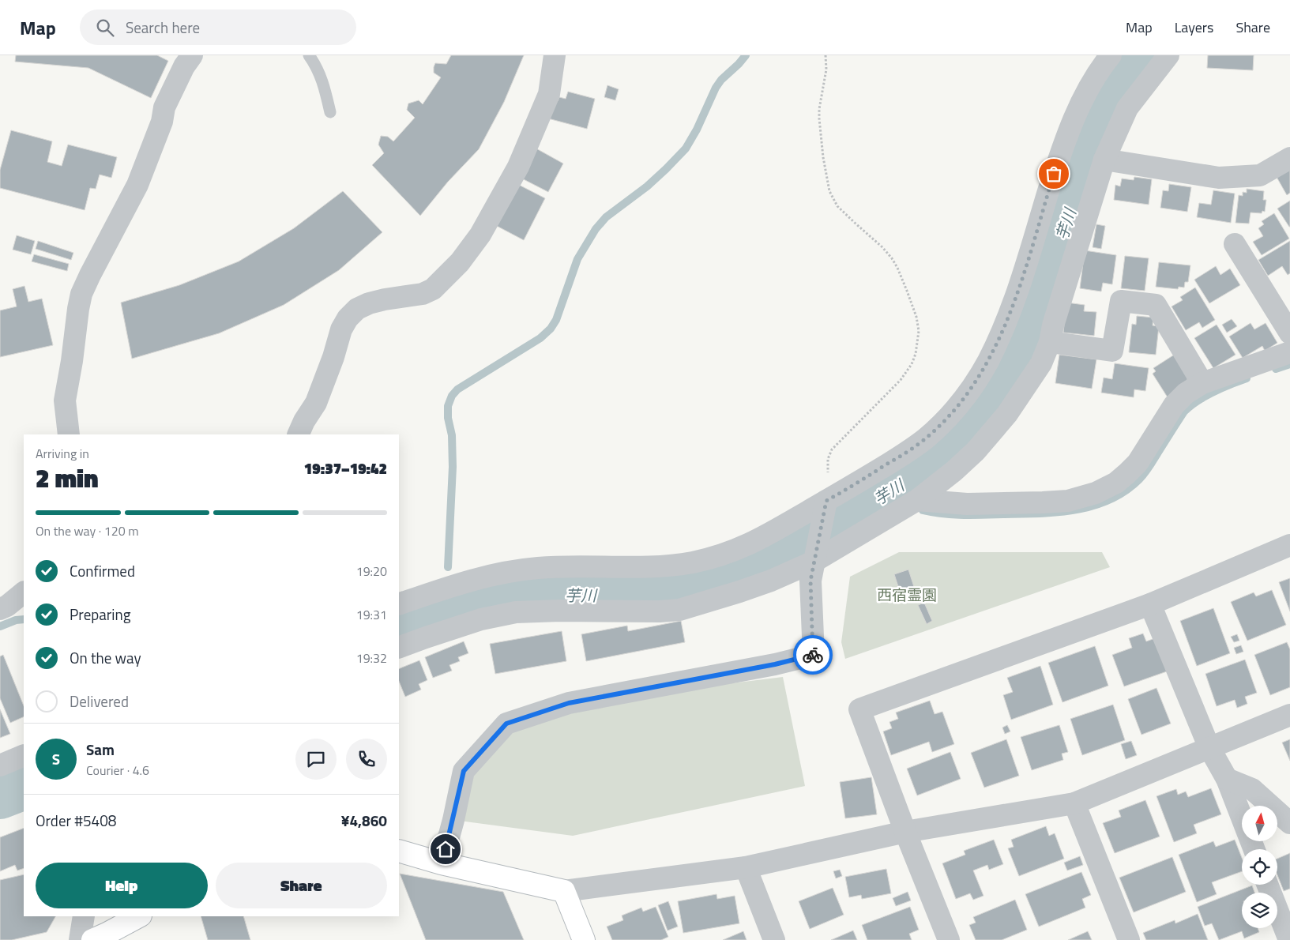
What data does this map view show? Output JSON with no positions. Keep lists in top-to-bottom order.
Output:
{
  "water": ["芋川"],
  "parks": ["西宿霊園"],
  "north": "top",
  "page": {
    "header": "Map",
    "search": "Search here",
    "nav": ["Map", "Layers", "Share"],
    "heading": ["2 min", "Arriving in", "19:37–19:42"],
    "panel": [
      "Sam",
      "Courier · 4.6",
      "Order #5408",
      "¥4,860"
    ],
    "bar": "On the way · 120 m",
    "list": [
      ["Confirmed", "19:20"],
      ["Preparing", "19:31"],
      ["On the way", "19:32"],
      "Delivered"
    ],
    "round": "S",
    "buttons": ["Help", "Share"]
  }
}
